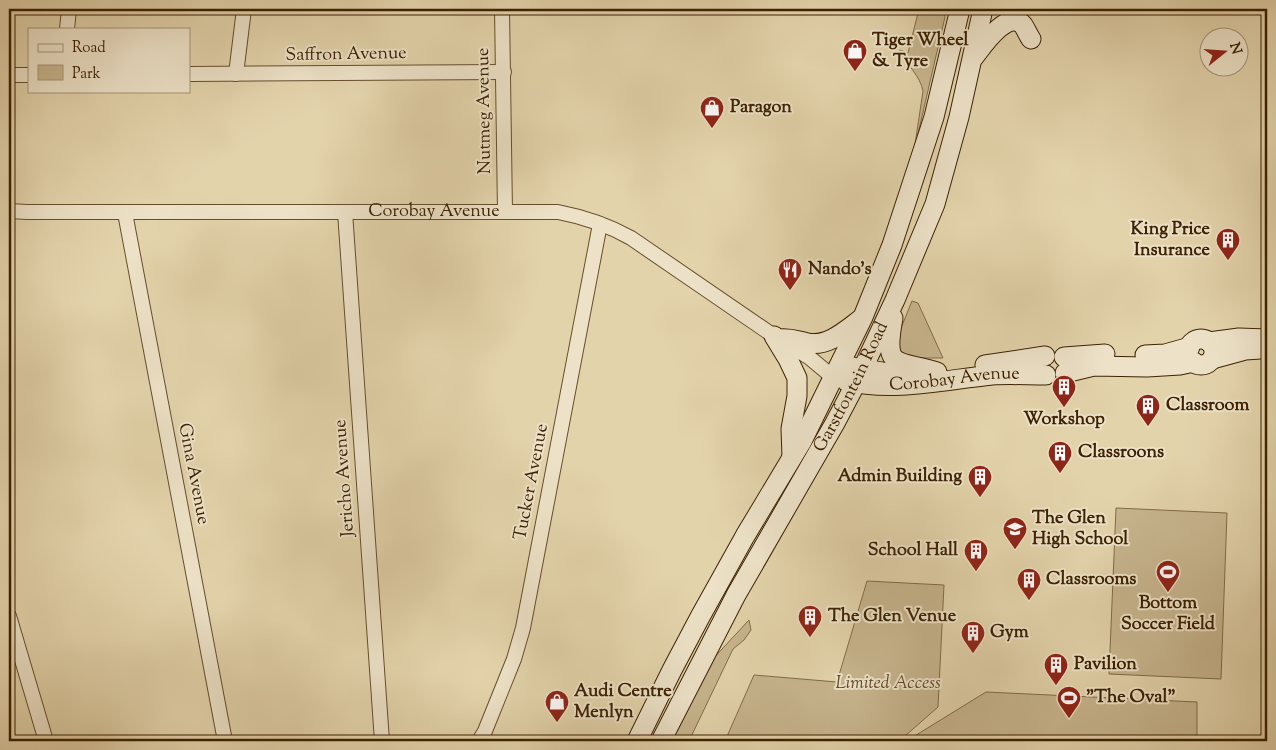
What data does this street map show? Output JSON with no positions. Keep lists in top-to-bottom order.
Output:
{
  "streets": {
    "main road": ["Corobay Avenue", "Garstfontein Road"],
    "street": [
      "Saffron Avenue",
      "Nutmeg Avenue",
      "Gina Avenue",
      "Jericho Avenue",
      "Tucker Avenue"
    ]
  },
  "crossings": [
    ["Saffron Avenue", "Nutmeg Avenue"],
    ["Nutmeg Avenue", "Corobay Avenue"],
    ["Corobay Avenue", "Garstfontein Road"],
    ["Corobay Avenue", "Gina Avenue"],
    ["Corobay Avenue", "Jericho Avenue"],
    ["Corobay Avenue", "Tucker Avenue"]
  ],
  "parks": ["Limited Access"],
  "places": {
    "shop": ["Tiger Wheel & Tyre", "Paragon", "Audi Centre Menlyn"],
    "building": [
      "King Price Insurance",
      "Workshop",
      "Classroom",
      "Classroons",
      "Admin Building",
      "School Hall",
      "Classrooms",
      "The Glen Venue",
      "Gym",
      "Pavilion"
    ],
    "restaurant": ["Nando's"],
    "school or university": ["The Glen High School"],
    "sports": ["Bottom Soccer Field", "\"The Oval\""]
  },
  "legend": ["Road", "Park"],
  "north": "right"
}
